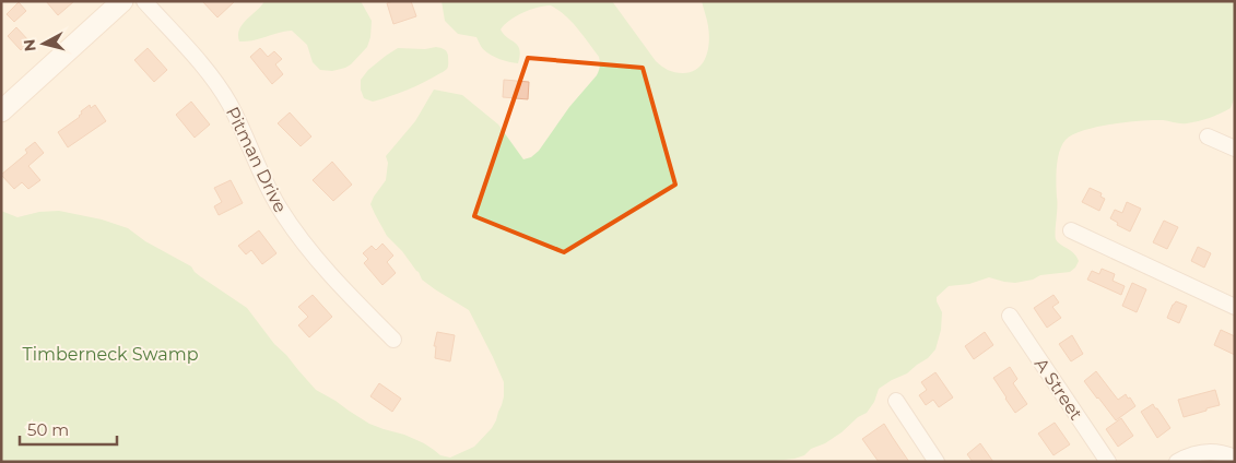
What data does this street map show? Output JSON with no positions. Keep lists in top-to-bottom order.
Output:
{
  "streets": {
    "street": ["Pitman Drive", "A Street"]
  },
  "parks": ["Timberneck Swamp"],
  "scale_bar": "50 m",
  "north": "left"
}
